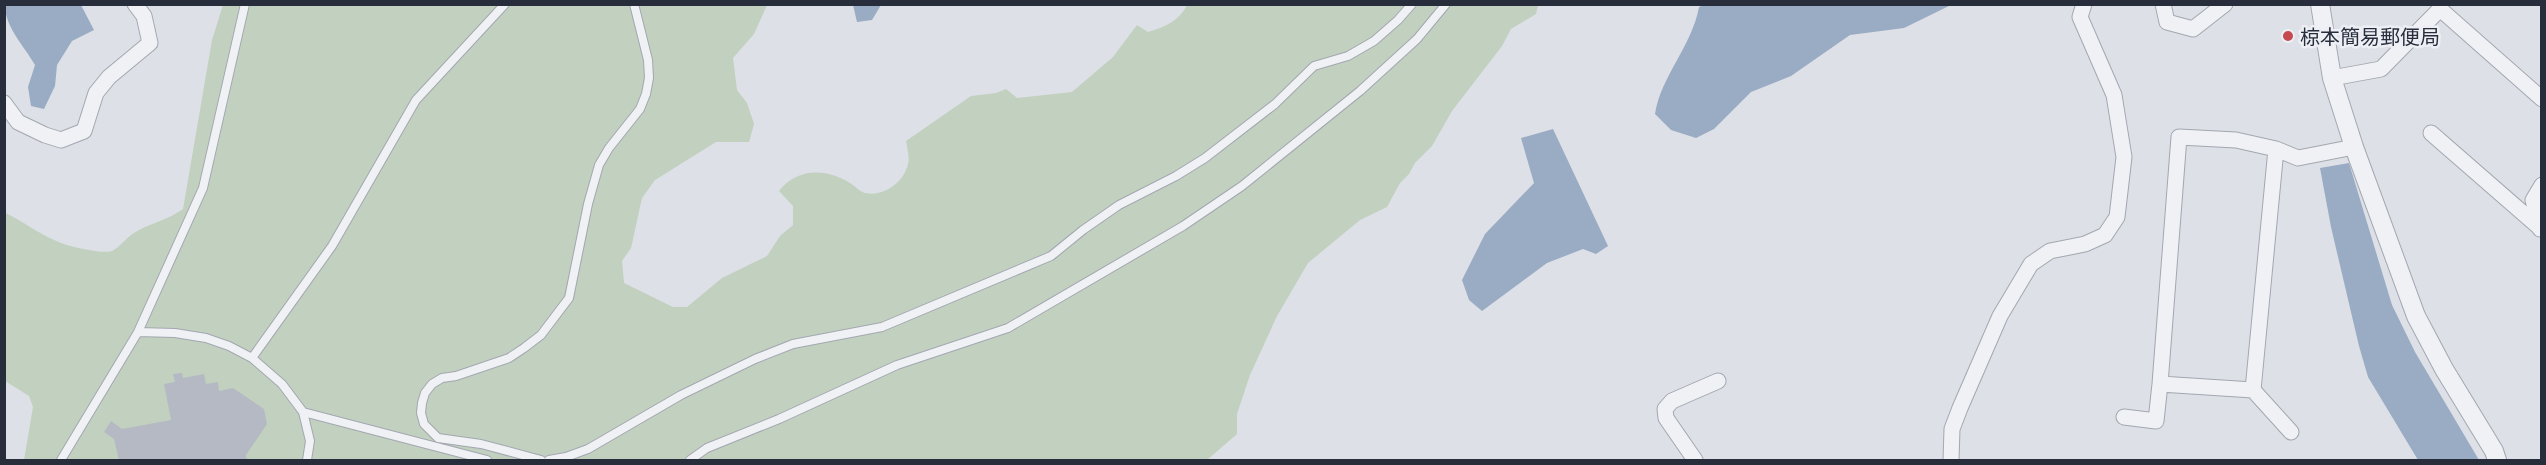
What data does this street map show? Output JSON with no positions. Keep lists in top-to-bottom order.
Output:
{
  "places": ["椋本簡易郵便局"]
}
